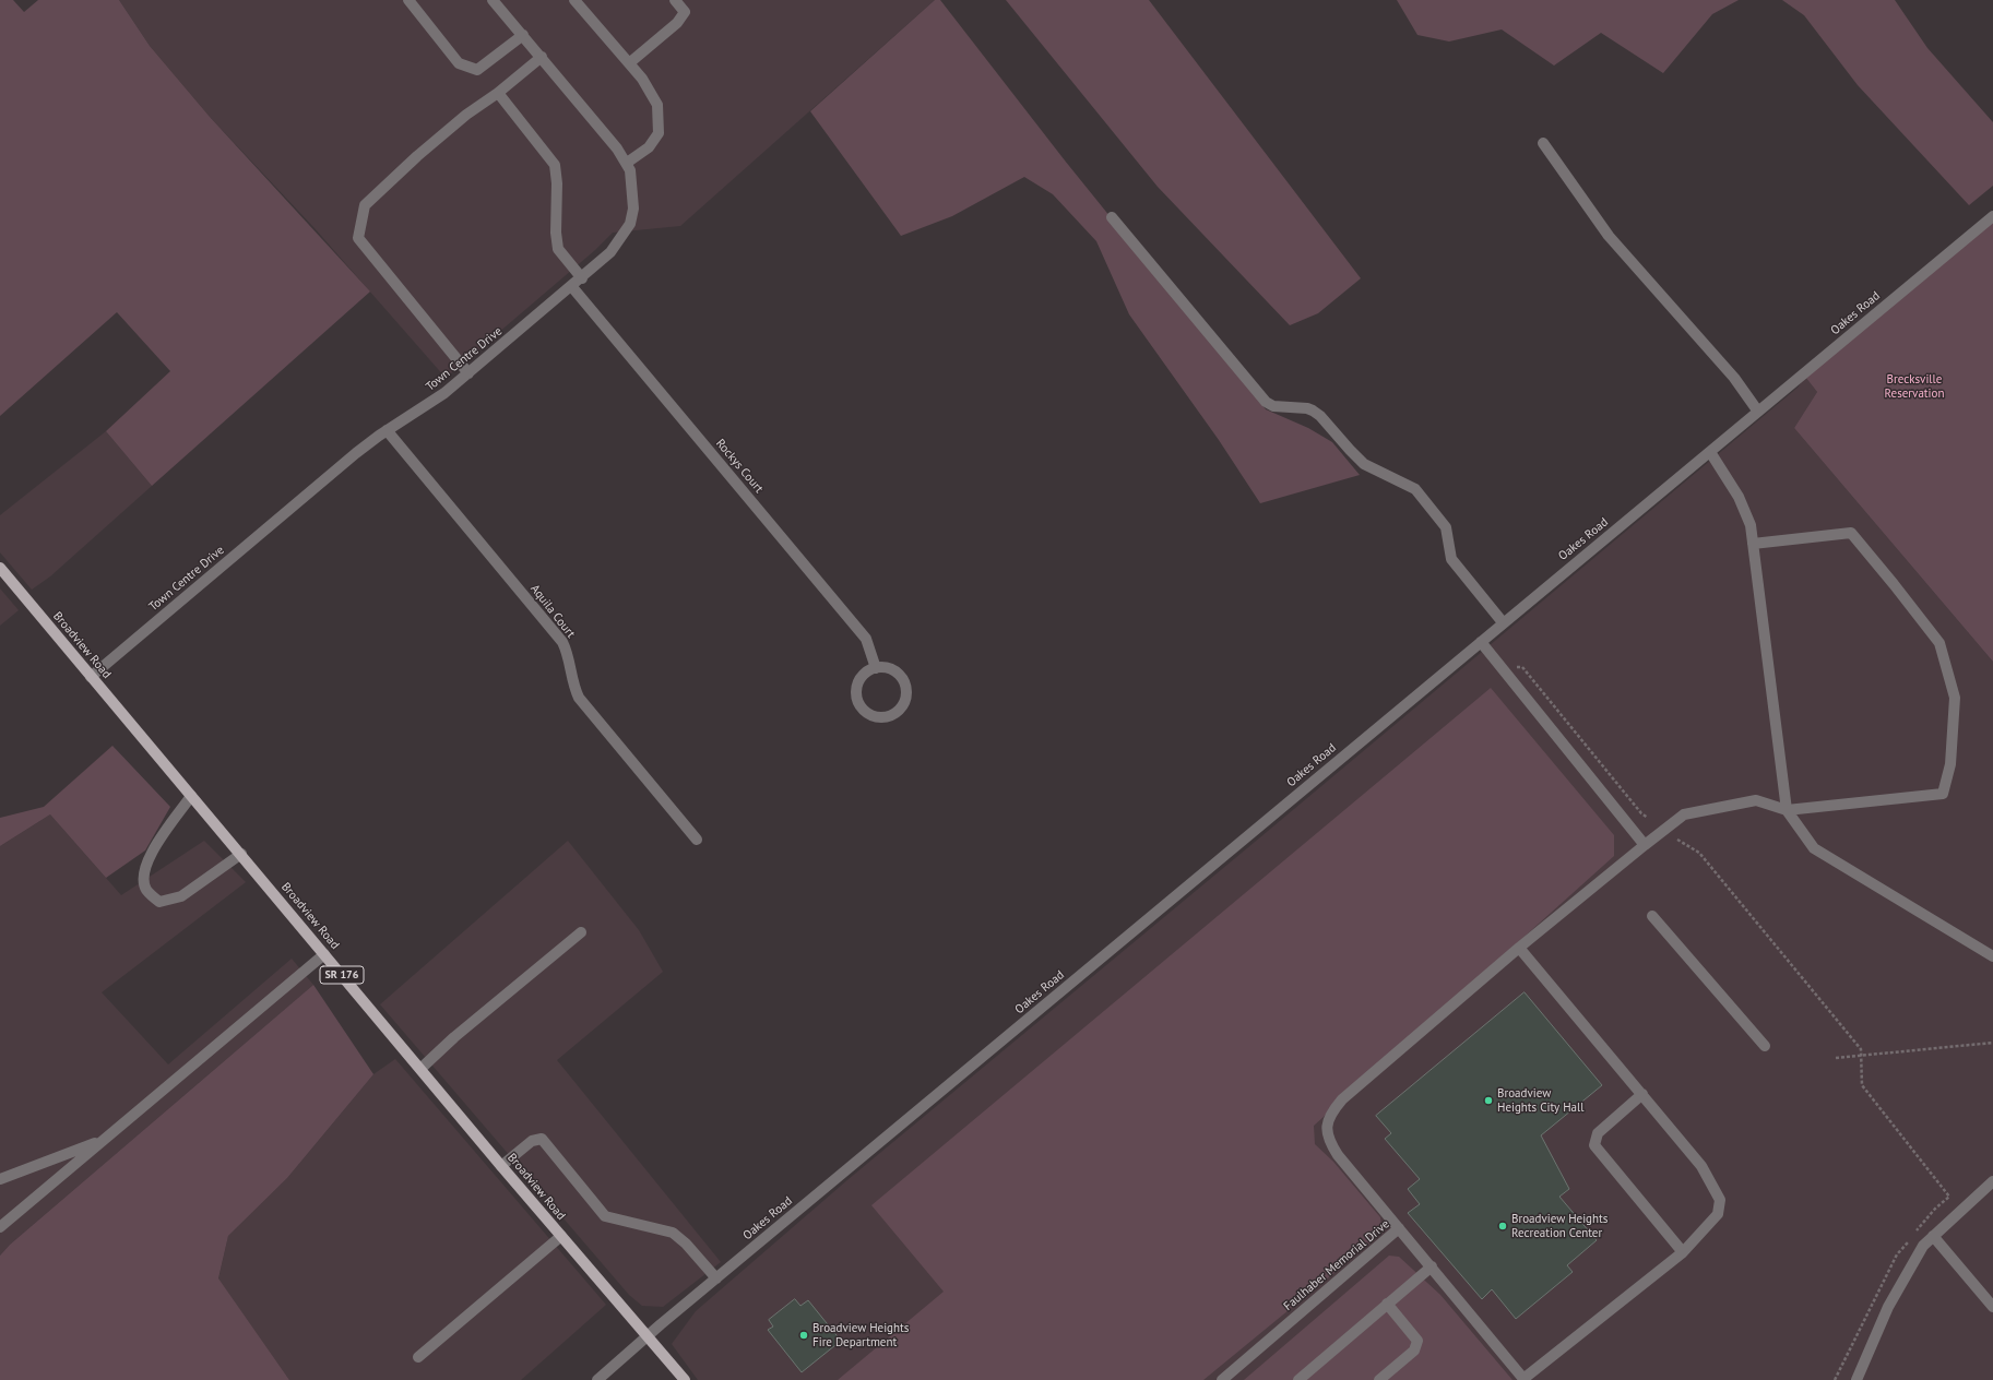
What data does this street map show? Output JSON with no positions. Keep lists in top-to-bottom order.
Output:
{
  "streets": {
    "main road": ["Broadview Road", "SR 176"],
    "street": [
      "Oakes Road",
      "Town Centre Drive",
      "Rockys Court",
      "Aquila Court",
      "Faulhaber Memorial Drive"
    ]
  },
  "crossings": [
    ["Oakes Road", "Broadview Road"],
    ["Town Centre Drive", "Rockys Court"],
    ["Town Centre Drive", "Aquila Court"],
    ["Town Centre Drive", "Broadview Road"]
  ],
  "parks": ["Brecksville Reservation"],
  "places": ["Broadview Heights City Hall", "Broadview Heights Recreation Center", "Broadview Heights Fire Department"]
}
